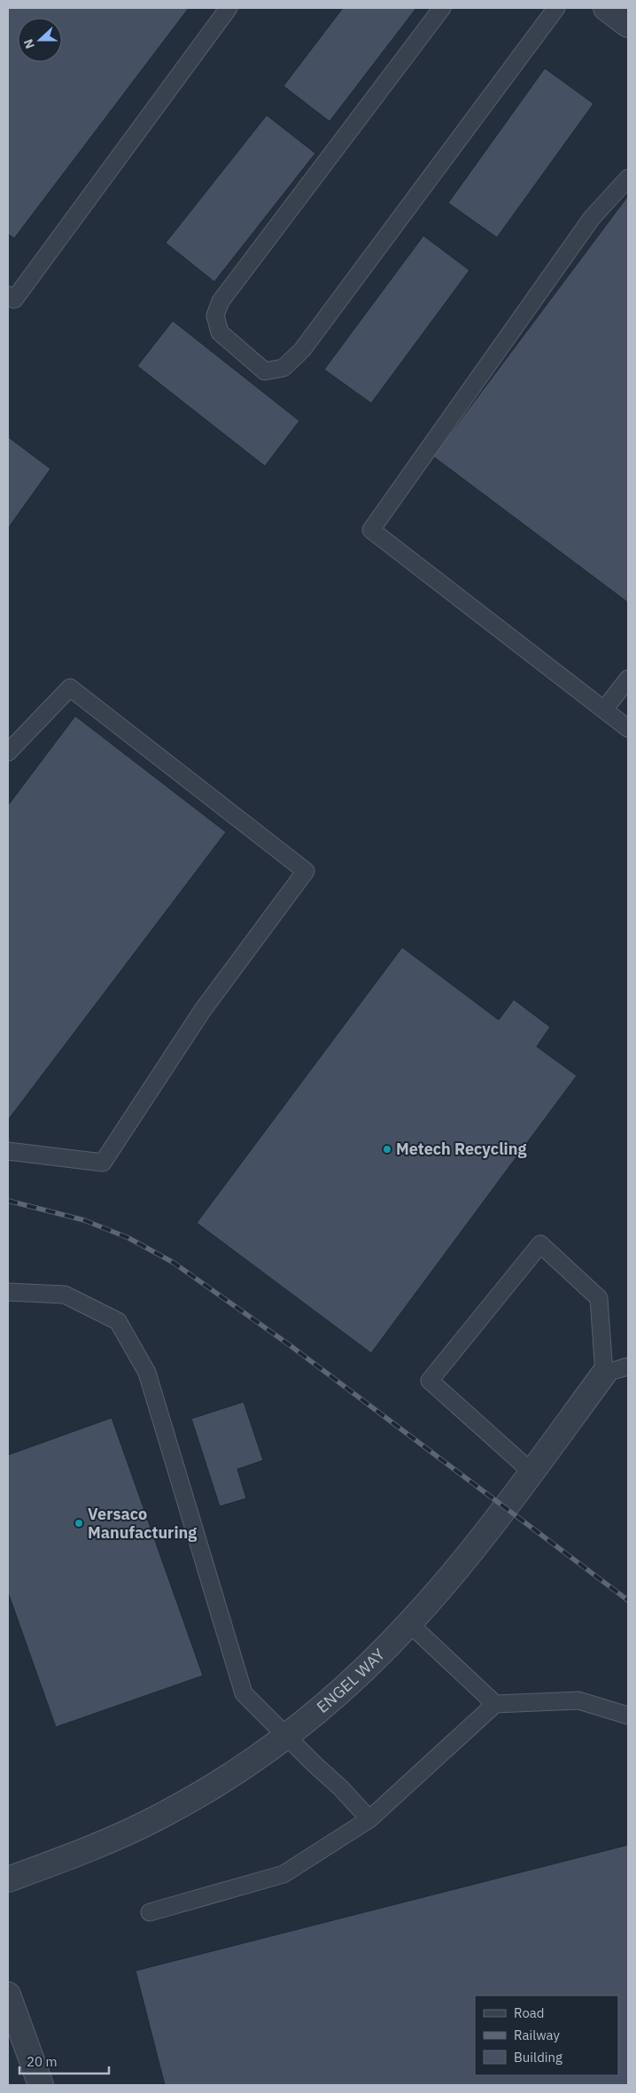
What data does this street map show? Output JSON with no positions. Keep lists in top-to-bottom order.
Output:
{
  "streets": {
    "street": ["ENGEL WAY"]
  },
  "places": ["Metech Recycling", "Versaco Manufacturing"],
  "legend": ["Road", "Railway", "Building"],
  "scale_bar": "20 m",
  "north": "left"
}
